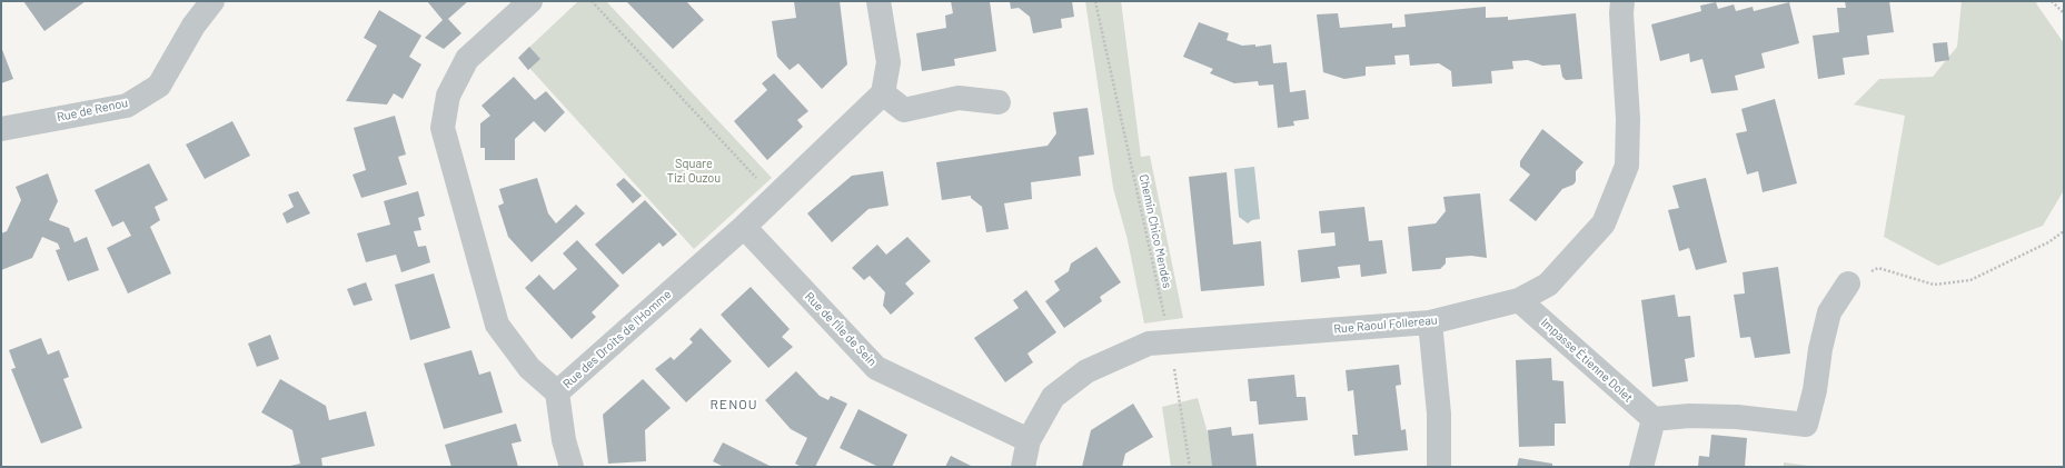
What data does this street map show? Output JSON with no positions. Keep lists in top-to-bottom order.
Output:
{
  "streets": {
    "street": [
      "Rue de Renou",
      "Rue Raoul Follereau",
      "Rue de l'Île de Sein",
      "Rue des Droits de l'Homme",
      "Impasse Étienne Dolet"
    ],
    "path": ["Chemin Chico Mendès"]
  },
  "crossings": [
    ["Chemin Chico Mendès", "Rue Raoul Follereau"],
    ["Rue Raoul Follereau", "Rue de l'Île de Sein"],
    ["Rue Raoul Follereau", "Impasse Étienne Dolet"],
    ["Rue de l'Île de Sein", "Rue des Droits de l'Homme"]
  ],
  "districts": ["RENOU"],
  "parks": ["Square Tizi Ouzou"]
}
